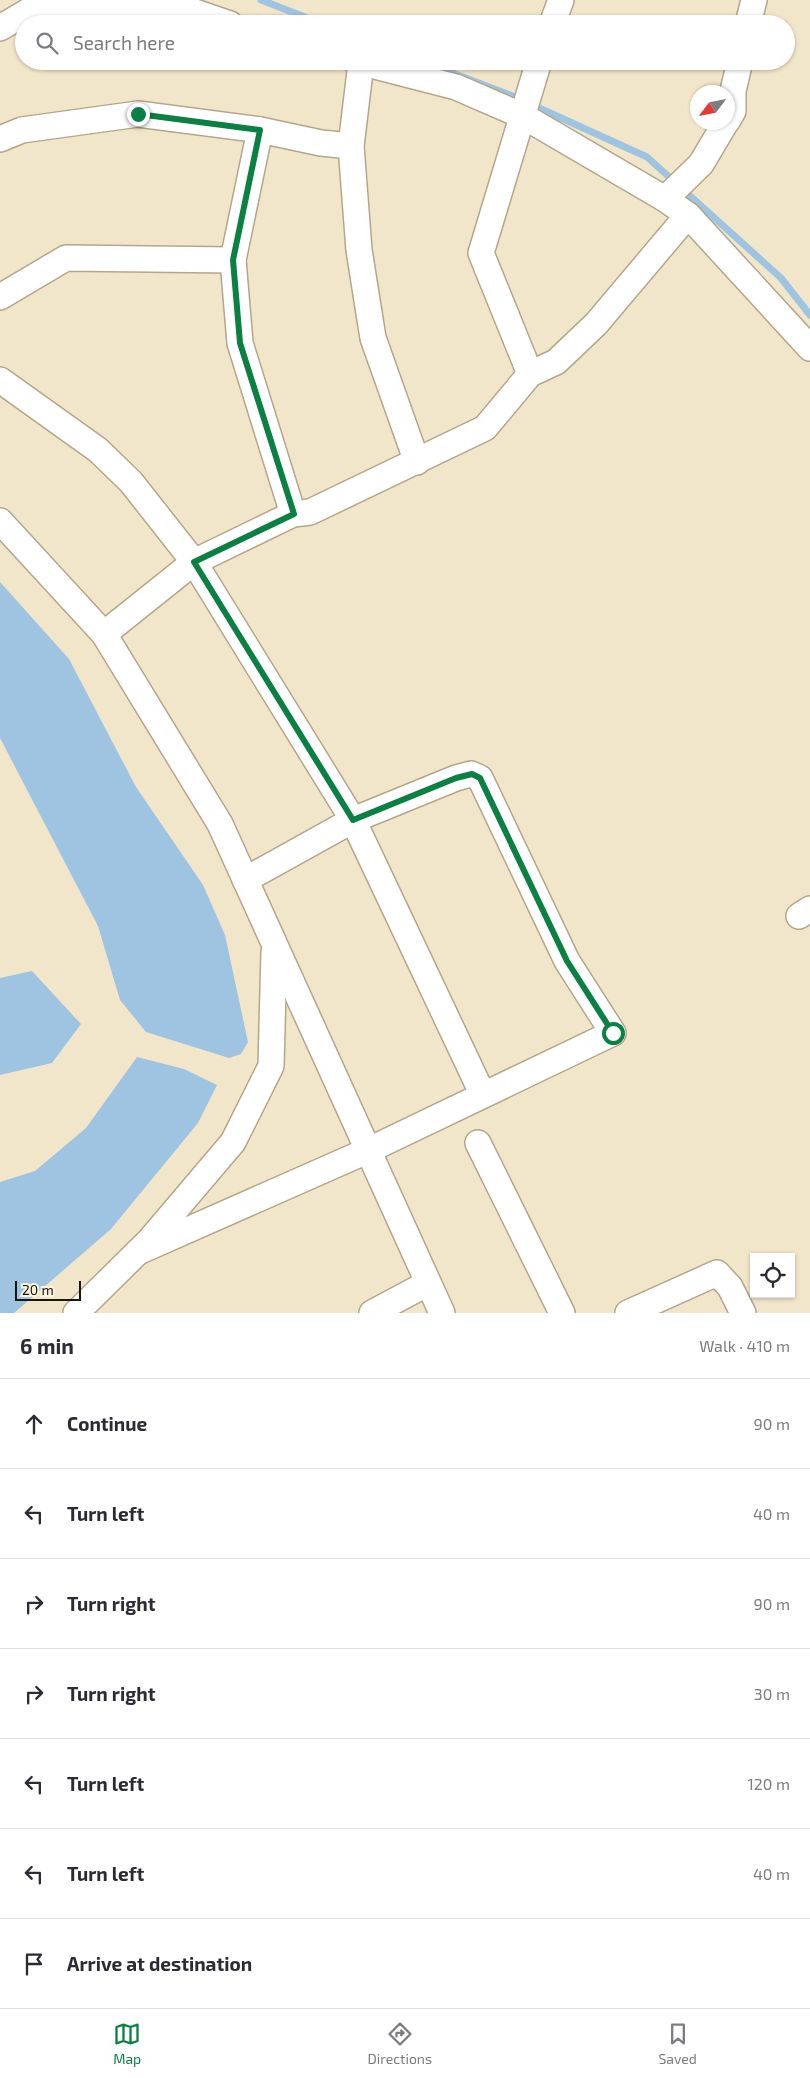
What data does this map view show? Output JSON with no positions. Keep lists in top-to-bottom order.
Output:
{
  "scale_bar": "20 m",
  "north": "bottom left",
  "page": {
    "search": "Search here",
    "scale": "20 m",
    "heading": ["6 min", "Walk · 410 m"],
    "list": [
      ["Continue", "90 m"],
      ["Turn left", "40 m"],
      ["Turn right", "90 m"],
      ["Turn right", "30 m"],
      ["Turn left", "120 m"],
      ["Turn left", "40 m"],
      "Arrive at destination"
    ],
    "nav": ["Map", "Directions", "Saved"]
  }
}
